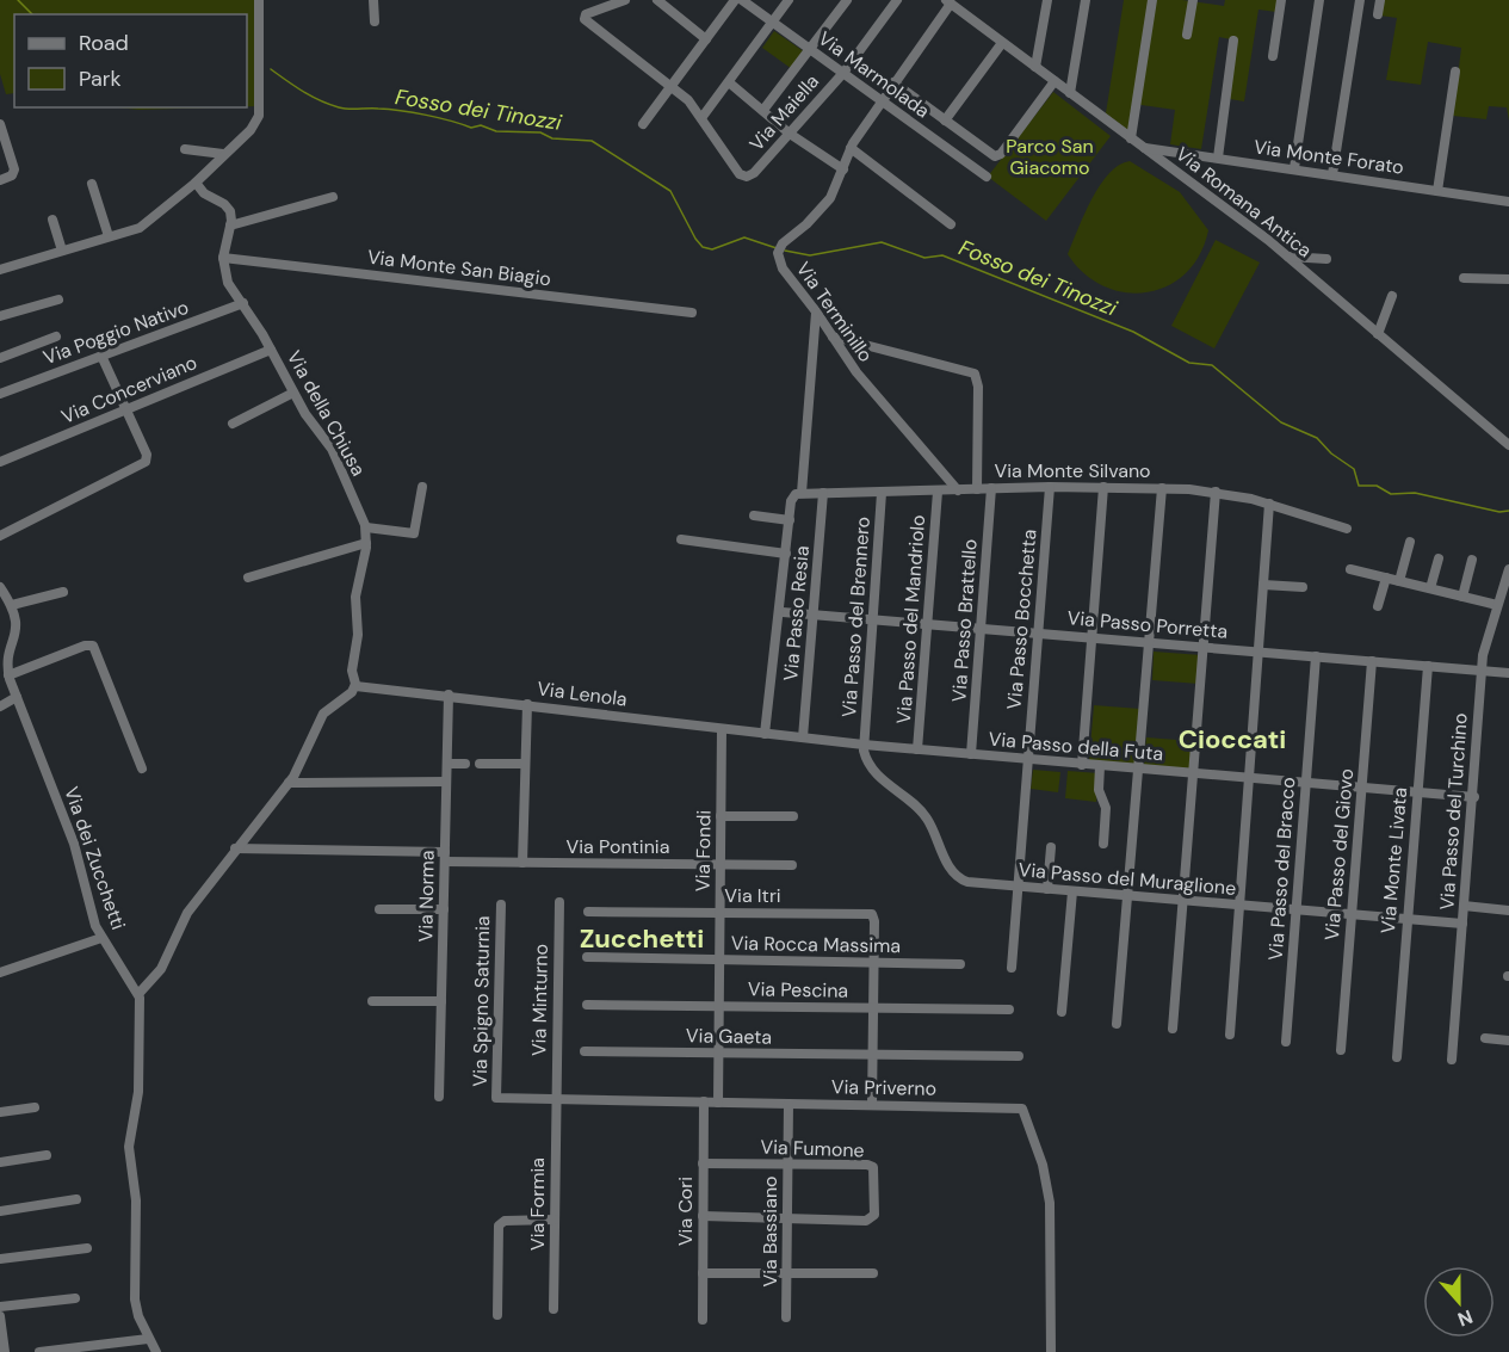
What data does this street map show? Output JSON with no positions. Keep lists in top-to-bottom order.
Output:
{
  "streets": {
    "street": [
      "Via Marmolada",
      "Via Maiella",
      "Via Monte Forato",
      "Via Romana Antica",
      "Via Monte San Biagio",
      "Via Terminillo",
      "Via Poggio Nativo",
      "Via Concerviano",
      "Via della Chiusa",
      "Via Monte Silvano",
      "Via Passo Resia",
      "Via Passo del Brennero",
      "Via Passo del Mandriolo",
      "Via Passo Bocchetta",
      "Via Passo Brattello",
      "Via Passo Porretta",
      "Via Lenola",
      "Via Passo della Futa",
      "Via Passo del Turchino",
      "Via Pontinia",
      "Via Fondi",
      "Via Passo del Giovo",
      "Via dei Zucchetti",
      "Via Monte Livata",
      "Via Passo del Bracco",
      "Via Passo del Muraglione",
      "Via Itri",
      "Via Norma",
      "Via Rocca Massima",
      "Via Pescina",
      "Via Minturno",
      "Via Spigno Saturnia",
      "Via Gaeta",
      "Via Priverno",
      "Via Fumone",
      "Via Formia",
      "Via Cori",
      "Via Bassiano"
    ]
  },
  "crossings": [
    ["Via Marmolada", "Via Maiella"],
    ["Via Marmolada", "Via Terminillo"],
    ["Via Monte Forato", "Via Romana Antica"],
    ["Via Romana Antica", "Via Terminillo"],
    ["Via Monte San Biagio", "Via della Chiusa"],
    ["Via Terminillo", "Via Monte Silvano"],
    ["Via Poggio Nativo", "Via della Chiusa"],
    ["Via Concerviano", "Via della Chiusa"],
    ["Via della Chiusa", "Via Lenola"],
    ["Via Monte Silvano", "Via Passo Resia"],
    ["Via Monte Silvano", "Via Passo del Brennero"],
    ["Via Monte Silvano", "Via Passo del Mandriolo"],
    ["Via Monte Silvano", "Via Passo Bocchetta"],
    ["Via Monte Silvano", "Via Passo Brattello"],
    ["Via Passo Resia", "Via Passo Porretta"],
    ["Via Passo Resia", "Via Lenola"],
    ["Via Passo Resia", "Via Passo della Futa"],
    ["Via Passo del Brennero", "Via Passo Porretta"],
    ["Via Passo del Brennero", "Via Passo della Futa"],
    ["Via Passo del Brennero", "Via Passo del Muraglione"],
    ["Via Passo del Mandriolo", "Via Passo Porretta"],
    ["Via Passo del Mandriolo", "Via Passo della Futa"],
    ["Via Passo Bocchetta", "Via Passo Porretta"],
    ["Via Passo Bocchetta", "Via Passo della Futa"],
    ["Via Passo Bocchetta", "Via Passo del Muraglione"],
    ["Via Passo Brattello", "Via Passo Porretta"],
    ["Via Passo Brattello", "Via Passo della Futa"],
    ["Via Passo Porretta", "Via Passo del Turchino"],
    ["Via Passo Porretta", "Via Passo del Giovo"],
    ["Via Passo Porretta", "Via Monte Livata"],
    ["Via Passo Porretta", "Via Passo del Bracco"],
    ["Via Lenola", "Via Passo della Futa"],
    ["Via Lenola", "Via Fondi"],
    ["Via Lenola", "Via Norma"],
    ["Via Passo della Futa", "Via Passo del Turchino"],
    ["Via Passo della Futa", "Via Passo del Giovo"],
    ["Via Passo della Futa", "Via Monte Livata"],
    ["Via Passo della Futa", "Via Passo del Bracco"],
    ["Via Passo della Futa", "Via Passo del Muraglione"],
    ["Via Passo del Turchino", "Via Passo del Muraglione"],
    ["Via Pontinia", "Via Fondi"],
    ["Via Pontinia", "Via Norma"],
    ["Via Fondi", "Via Itri"],
    ["Via Fondi", "Via Rocca Massima"],
    ["Via Fondi", "Via Pescina"],
    ["Via Fondi", "Via Gaeta"],
    ["Via Fondi", "Via Priverno"],
    ["Via Passo del Giovo", "Via Passo del Muraglione"],
    ["Via Monte Livata", "Via Passo del Muraglione"],
    ["Via Passo del Bracco", "Via Passo del Muraglione"],
    ["Via Itri", "Via Rocca Massima"],
    ["Via Minturno", "Via Priverno"],
    ["Via Minturno", "Via Formia"],
    ["Via Spigno Saturnia", "Via Priverno"],
    ["Via Priverno", "Via Formia"],
    ["Via Priverno", "Via Cori"],
    ["Via Priverno", "Via Bassiano"],
    ["Via Fumone", "Via Cori"],
    ["Via Fumone", "Via Bassiano"]
  ],
  "districts": ["Cioccati", "Zucchetti"],
  "water": ["Fosso dei Tinozzi"],
  "parks": ["Parco San Giacomo"],
  "legend": ["Road", "Park"],
  "north": "bottom"
}
